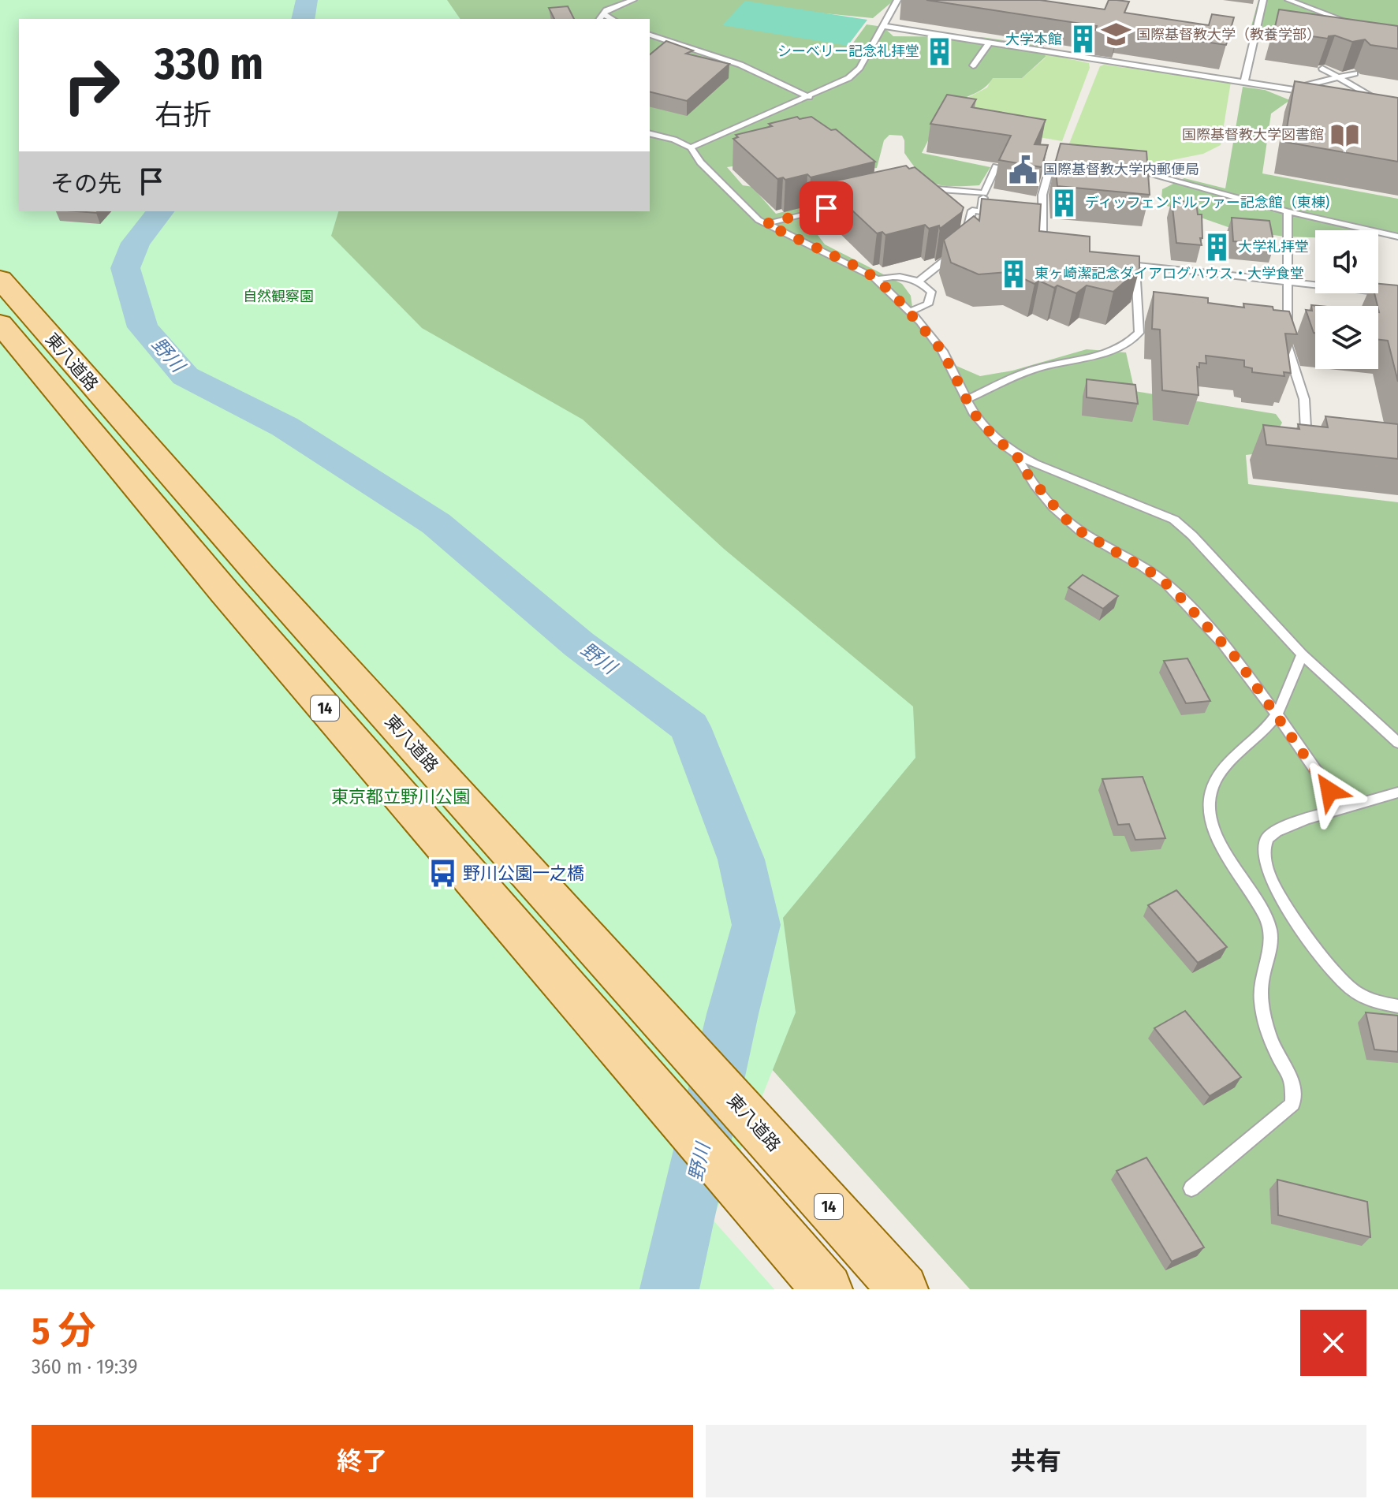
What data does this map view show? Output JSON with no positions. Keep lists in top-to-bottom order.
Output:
{
  "streets": {
    "main road": ["東八道路", "14"]
  },
  "water": ["野川"],
  "parks": ["自然観察園", "東京都立野川公園"],
  "places": {
    "school or university": ["国際基督教大学（教養学部）"],
    "building": [
      "大学本館",
      "シーベリー記念礼拝堂",
      "ディッフェンドルファー記念館（東棟)",
      "大学礼拝堂",
      "東ヶ崎潔記念ダイアログハウス・大学食堂"
    ],
    "library": ["国際基督教大学図書館"],
    "public building": ["国際基督教大学内郵便局"],
    "bus stop": ["野川公園一之橋"]
  },
  "page": {
    "turn": ["330 m", "右折"],
    "then": "その先",
    "heading": ["5 分", "360 m · 19:39"],
    "buttons": ["終了", "共有"]
  }
}
